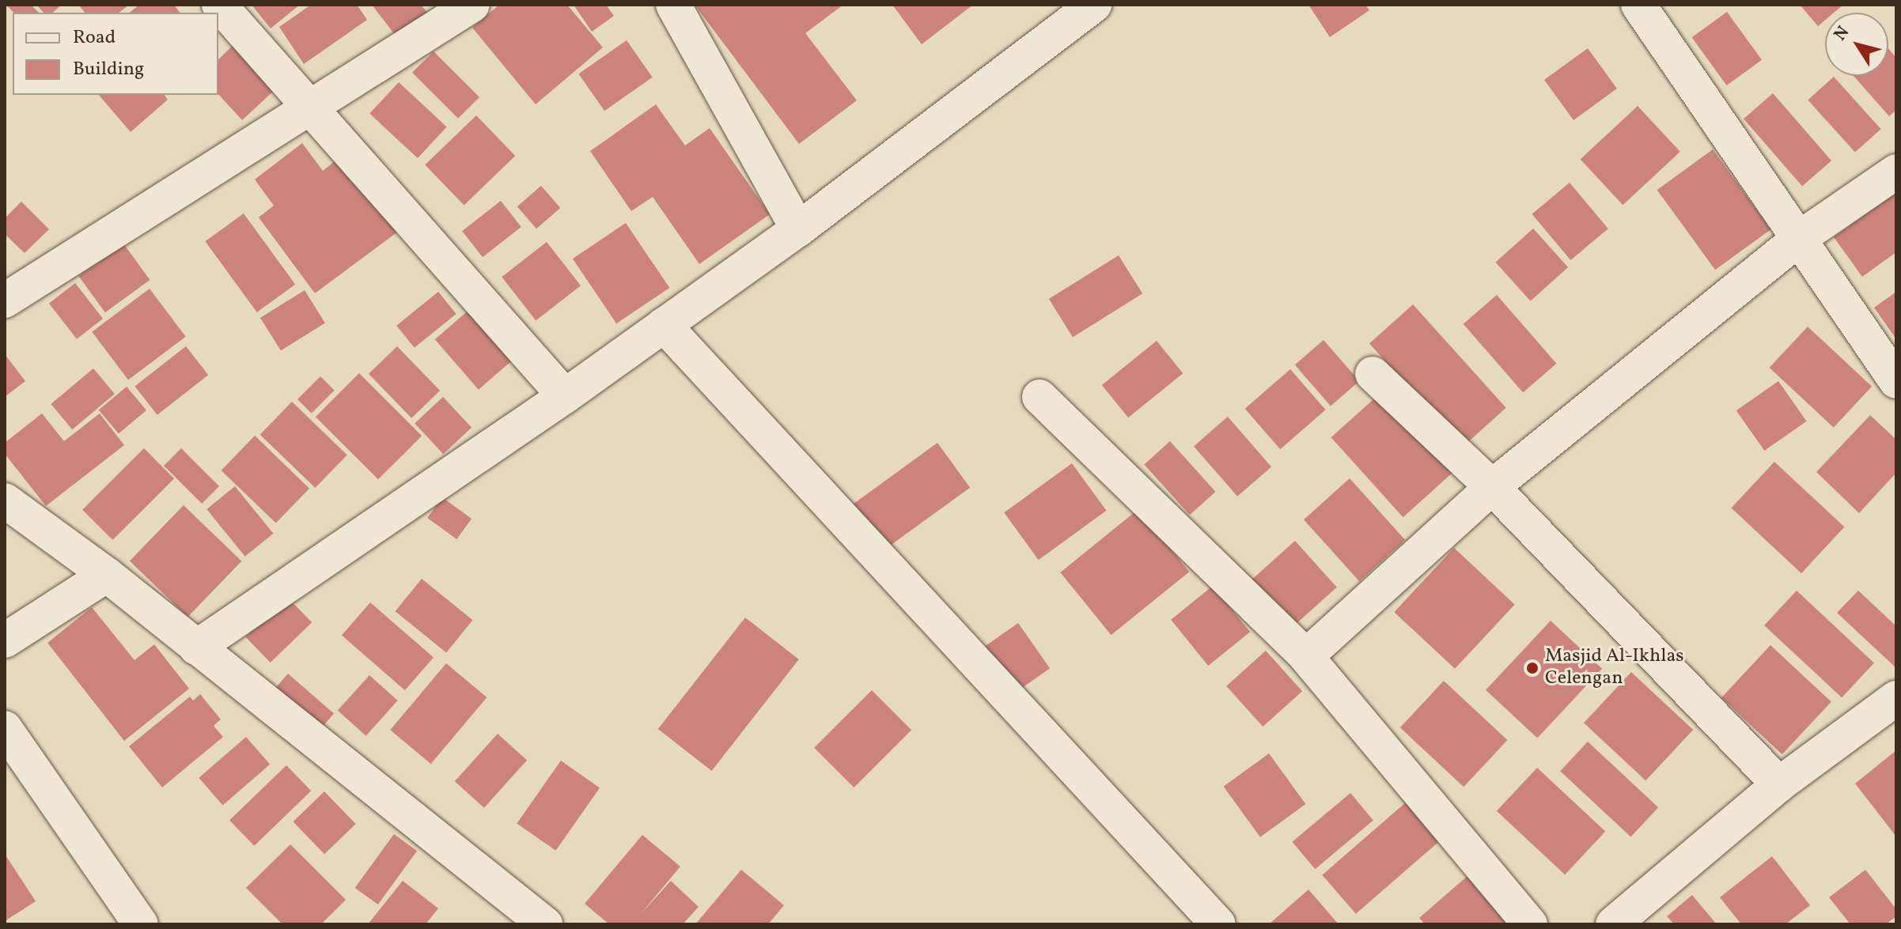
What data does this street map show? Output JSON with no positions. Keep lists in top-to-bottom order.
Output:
{
  "places": ["Masjid Al-Ikhlas Celengan"],
  "legend": ["Road", "Building"],
  "north": "top left"
}
